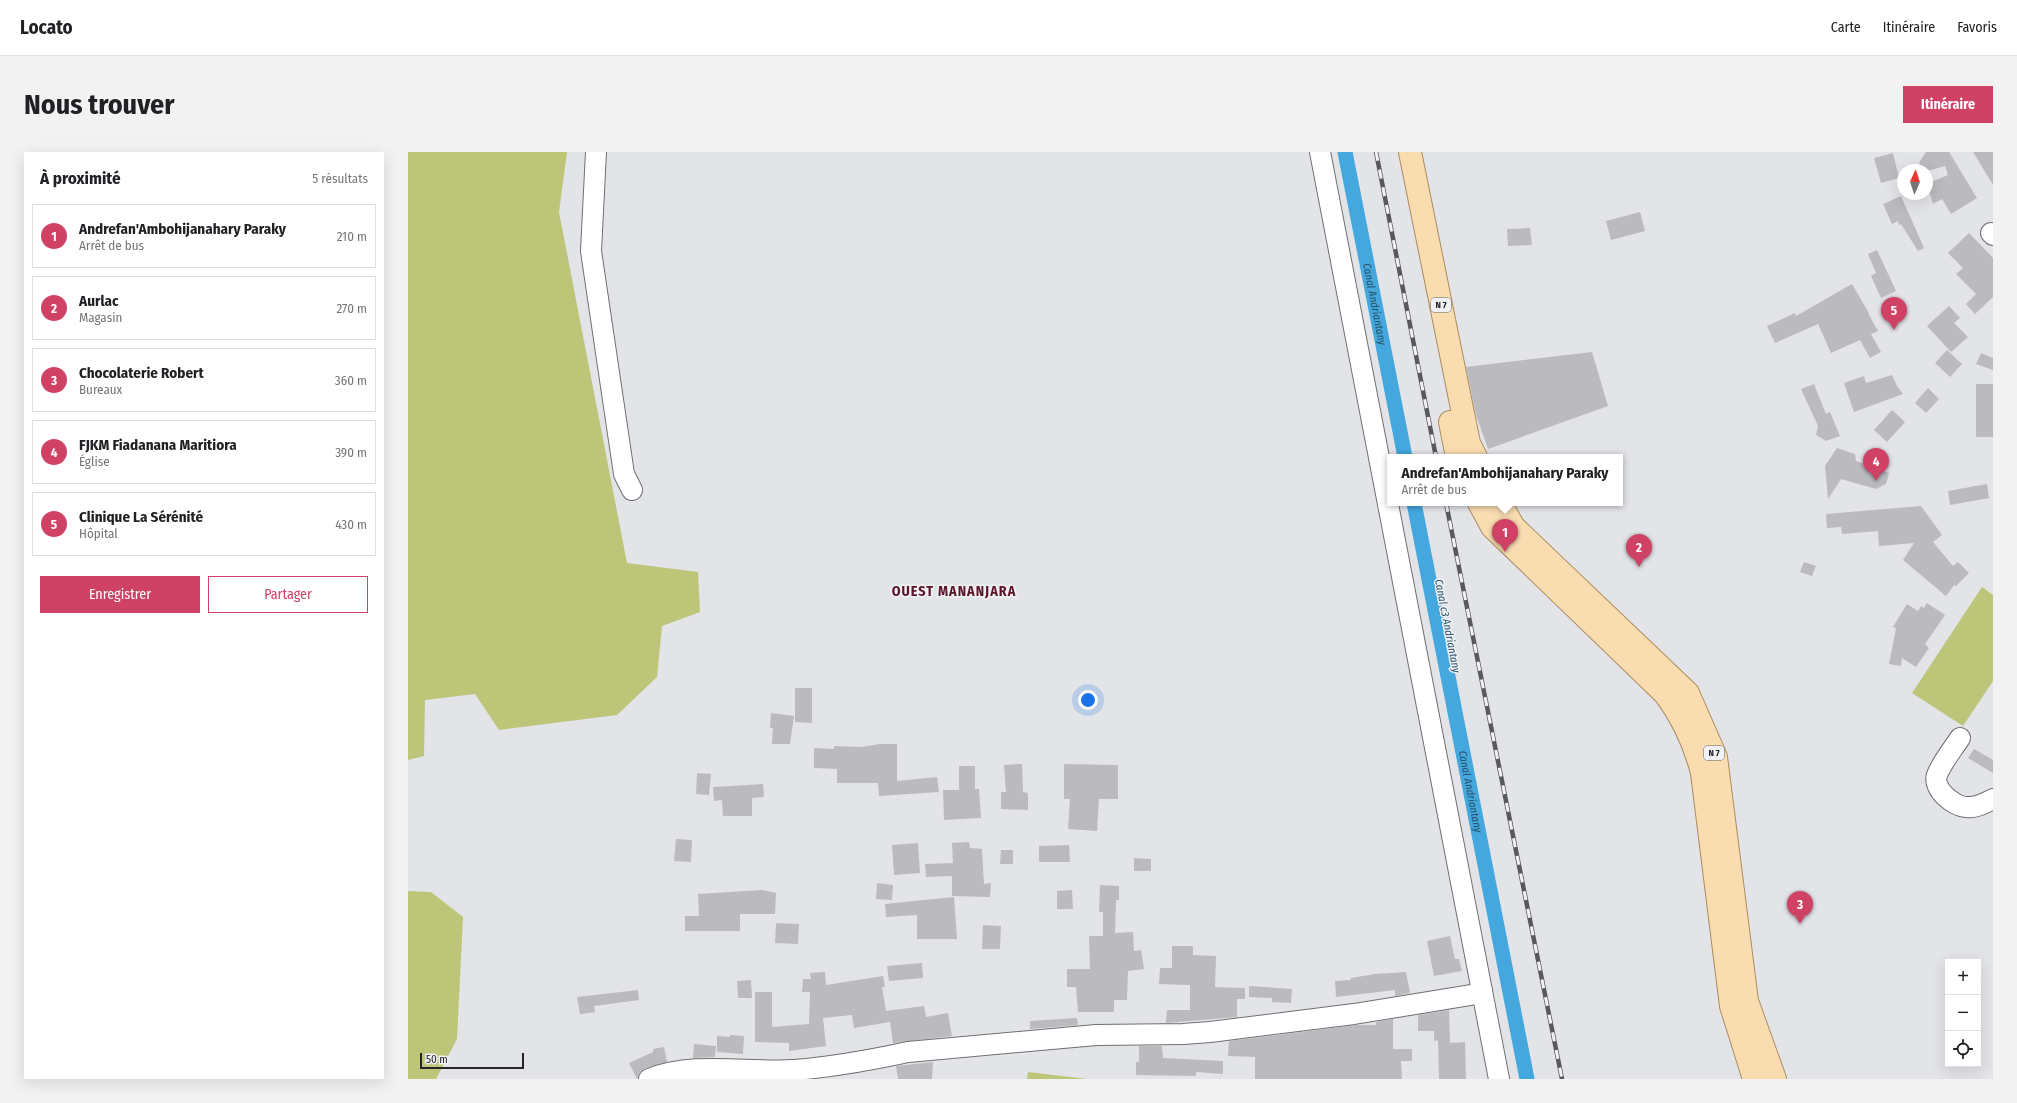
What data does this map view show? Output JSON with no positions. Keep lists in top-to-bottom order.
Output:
{
  "streets": {
    "main road": ["N 7"]
  },
  "districts": ["OUEST MANANJARA"],
  "water": ["Canal Andriantany", "Canal c3 Andriantany"],
  "scale_bar": "50 m",
  "north": "top",
  "page": {
    "header": "Locato",
    "nav": ["Carte", "Itinéraire", "Favoris"],
    "buttons": [
      "Itinéraire",
      ["Enregistrer", "Partager"]
    ],
    "title": "Nous trouver",
    "heading": ["À proximité", "5 résultats"],
    "list": [
      {
        "mark": "1",
        "name": "Andrefan'Ambohijanahary Paraky",
        "note": "Arrêt de bus",
        "value": "210 m"
      },
      {
        "mark": "2",
        "name": "Aurlac",
        "note": "Magasin",
        "value": "270 m"
      },
      {
        "mark": "3",
        "name": "Chocolaterie Robert",
        "note": "Bureaux",
        "value": "360 m"
      },
      {
        "mark": "4",
        "name": "FJKM Fiadanana Maritiora",
        "note": "Église",
        "value": "390 m"
      },
      {
        "mark": "5",
        "name": "Clinique La Sérénité",
        "note": "Hôpital",
        "value": "430 m"
      }
    ],
    "pins": [
      "5",
      "4",
      "1",
      "2",
      "3"
    ],
    "popup": ["Andrefan'Ambohijanahary Paraky", "Arrêt de bus"],
    "map_buttons": ["+", "−"],
    "scale": "50 m"
  }
}
